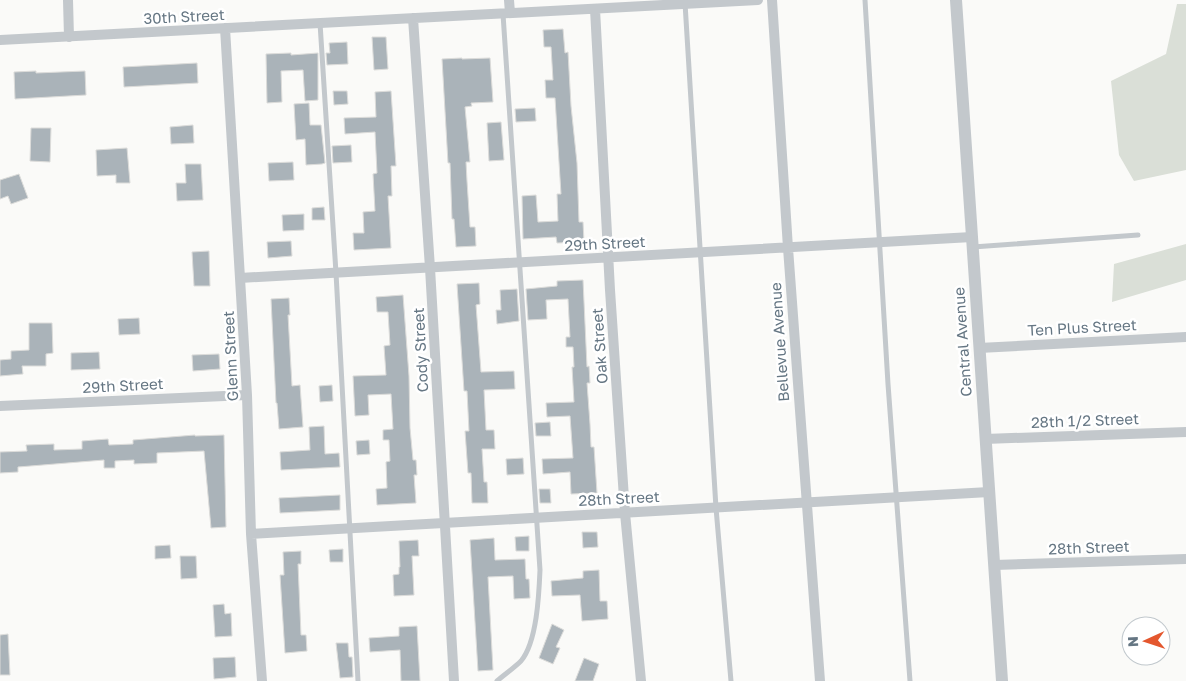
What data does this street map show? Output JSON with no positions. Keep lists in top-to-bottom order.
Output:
{
  "streets": {
    "street": [
      "30th Street",
      "29th Street",
      "Ten Plus Street",
      "Bellevue Avenue",
      "Central Avenue",
      "Oak Street",
      "Cody Street",
      "Glenn Street",
      "28th 1/2 Street",
      "28th Street"
    ]
  },
  "crossings": [
    ["30th Street", "Oak Street"],
    ["30th Street", "Cody Street"],
    ["30th Street", "Glenn Street"],
    ["29th Street", "Bellevue Avenue"],
    ["29th Street", "Central Avenue"],
    ["29th Street", "Oak Street"],
    ["29th Street", "Cody Street"],
    ["29th Street", "Glenn Street"],
    ["Ten Plus Street", "Central Avenue"],
    ["Bellevue Avenue", "28th Street"],
    ["Central Avenue", "28th 1/2 Street"],
    ["Central Avenue", "28th Street"],
    ["Oak Street", "28th Street"],
    ["Cody Street", "28th Street"],
    ["Glenn Street", "28th Street"]
  ],
  "north": "left"
}
